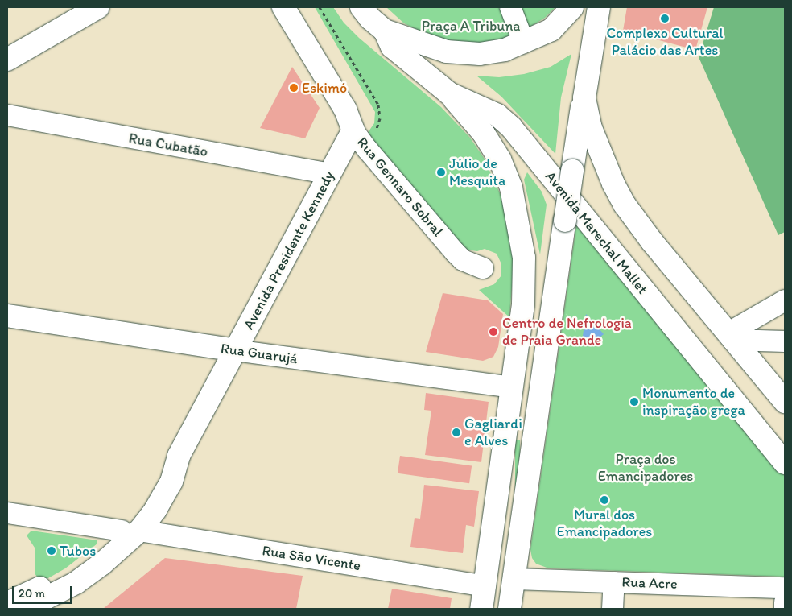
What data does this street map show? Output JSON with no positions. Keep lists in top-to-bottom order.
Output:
{
  "streets": {
    "main road": [
      "Rua Gennaro Sobral",
      "Avenida Marechal Mallet",
      "Avenida Presidente Kennedy",
      "Rua Guarujá"
    ],
    "street": ["Rua Cubatão", "Rua São Vicente", "Rua Acre"]
  },
  "crossings": [
    ["Rua Cubatão", "Avenida Presidente Kennedy"],
    ["Rua Gennaro Sobral", "Avenida Presidente Kennedy"],
    ["Avenida Presidente Kennedy", "Rua Guarujá"],
    ["Avenida Presidente Kennedy", "Rua São Vicente"]
  ],
  "parks": ["Praça A Tribuna", "Praça dos Emancipadores"],
  "places": [
    "Complexo Cultural Palácio das Artes",
    "Eskimó",
    "Júlio de Mesquita",
    "Centro de Nefrologia de Praia Grande",
    "Monumento de inspiração grega",
    "Gagliardi e Alves",
    "Mural dos Emancipadores",
    "Tubos"
  ],
  "scale_bar": "20 m"
}
